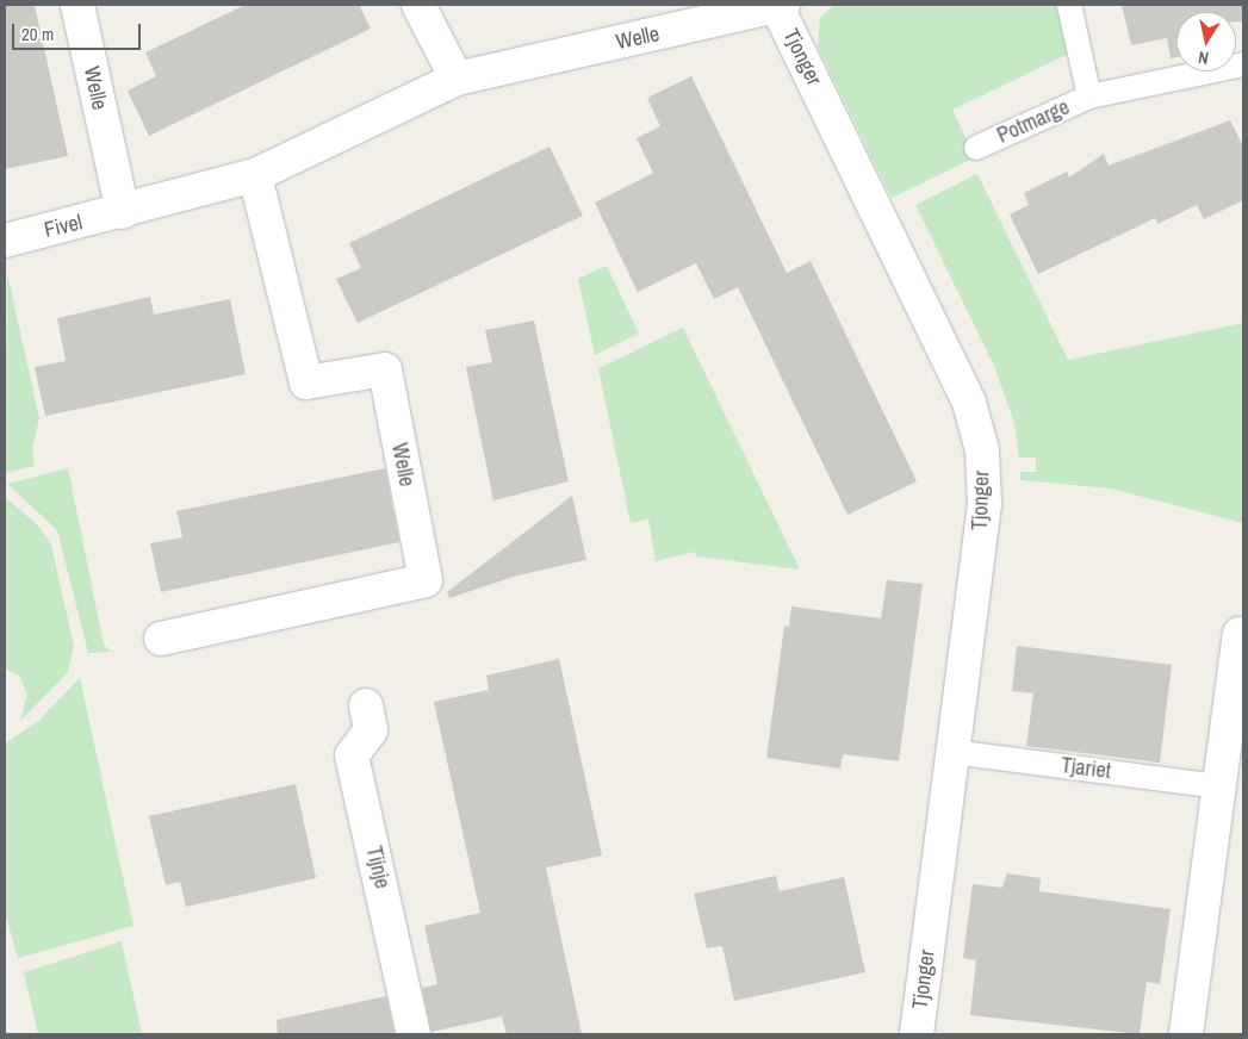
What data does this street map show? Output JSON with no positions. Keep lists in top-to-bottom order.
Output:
{
  "streets": {
    "street": [
      "Welle",
      "Tjonger",
      "Fivel",
      "Tijnje"
    ],
    "lane": ["Potmarge", "Tjariet"]
  },
  "crossings": [
    ["Welle", "Tjonger"],
    ["Welle", "Fivel"],
    ["Tjonger", "Tjariet"]
  ],
  "scale_bar": "20 m",
  "north": "bottom"
}
